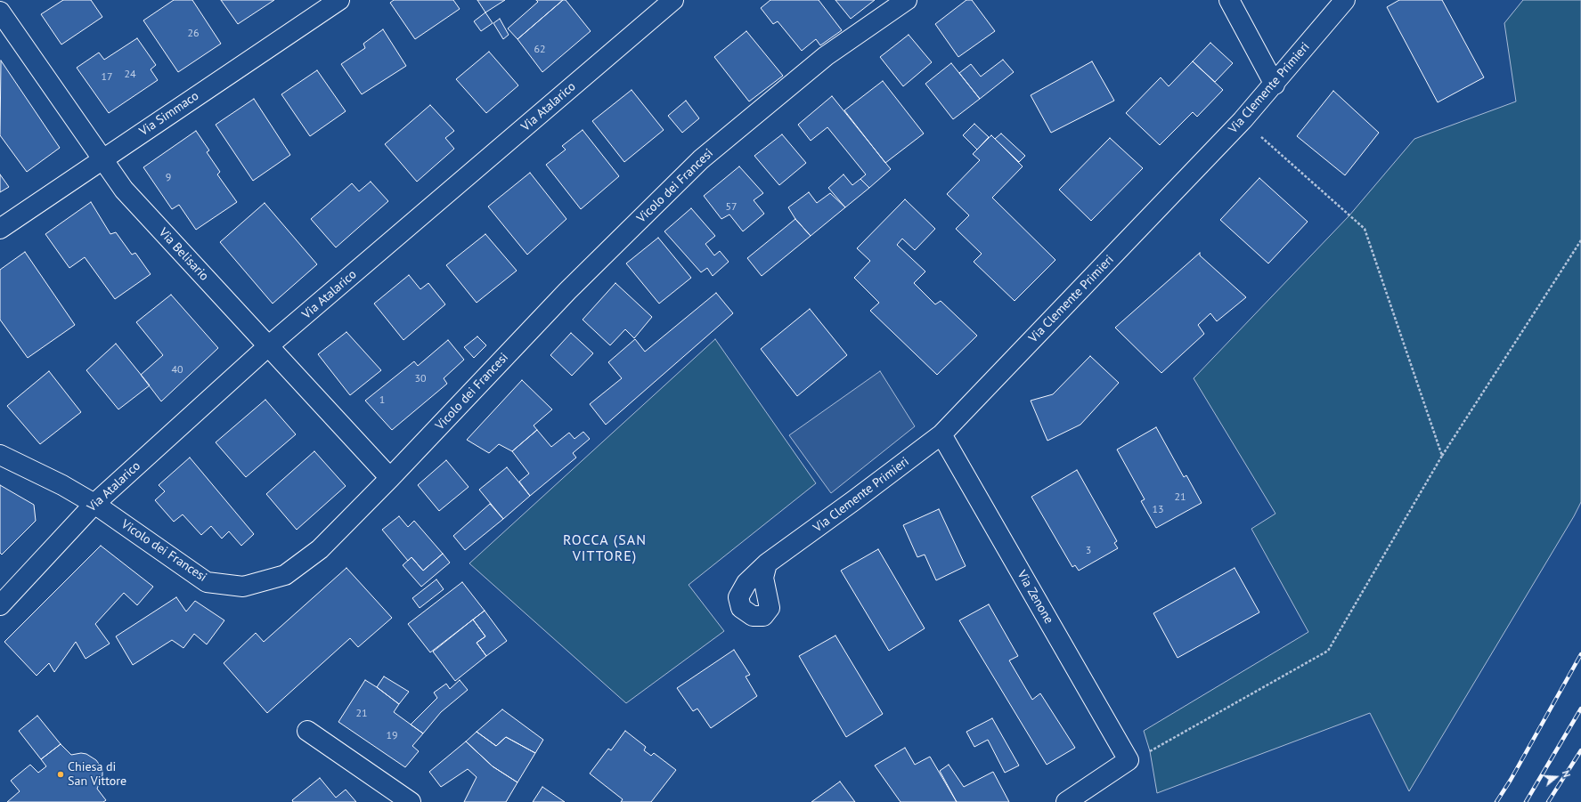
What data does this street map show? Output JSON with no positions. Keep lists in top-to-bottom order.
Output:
{
  "streets": {
    "street": [
      "Via Clemente Primieri",
      "Via Atalarico",
      "Via Simmaco",
      "Vicolo dei Francesi",
      "Via Belisario",
      "Via Zenone"
    ]
  },
  "crossings": [
    ["Via Clemente Primieri", "Via Zenone"],
    ["Via Atalarico", "Vicolo dei Francesi"],
    ["Via Atalarico", "Via Belisario"],
    ["Via Simmaco", "Via Belisario"],
    ["Vicolo dei Francesi", "Via Belisario"]
  ],
  "districts": ["ROCCA (SAN VITTORE)"],
  "places": ["Chiesa di San Vittore"],
  "house_numbers": [
    "26",
    "62",
    "24",
    "17",
    "9",
    "57",
    "40",
    "30",
    "1",
    "21",
    "13",
    "3",
    "21",
    "19"
  ],
  "north": "right"
}
